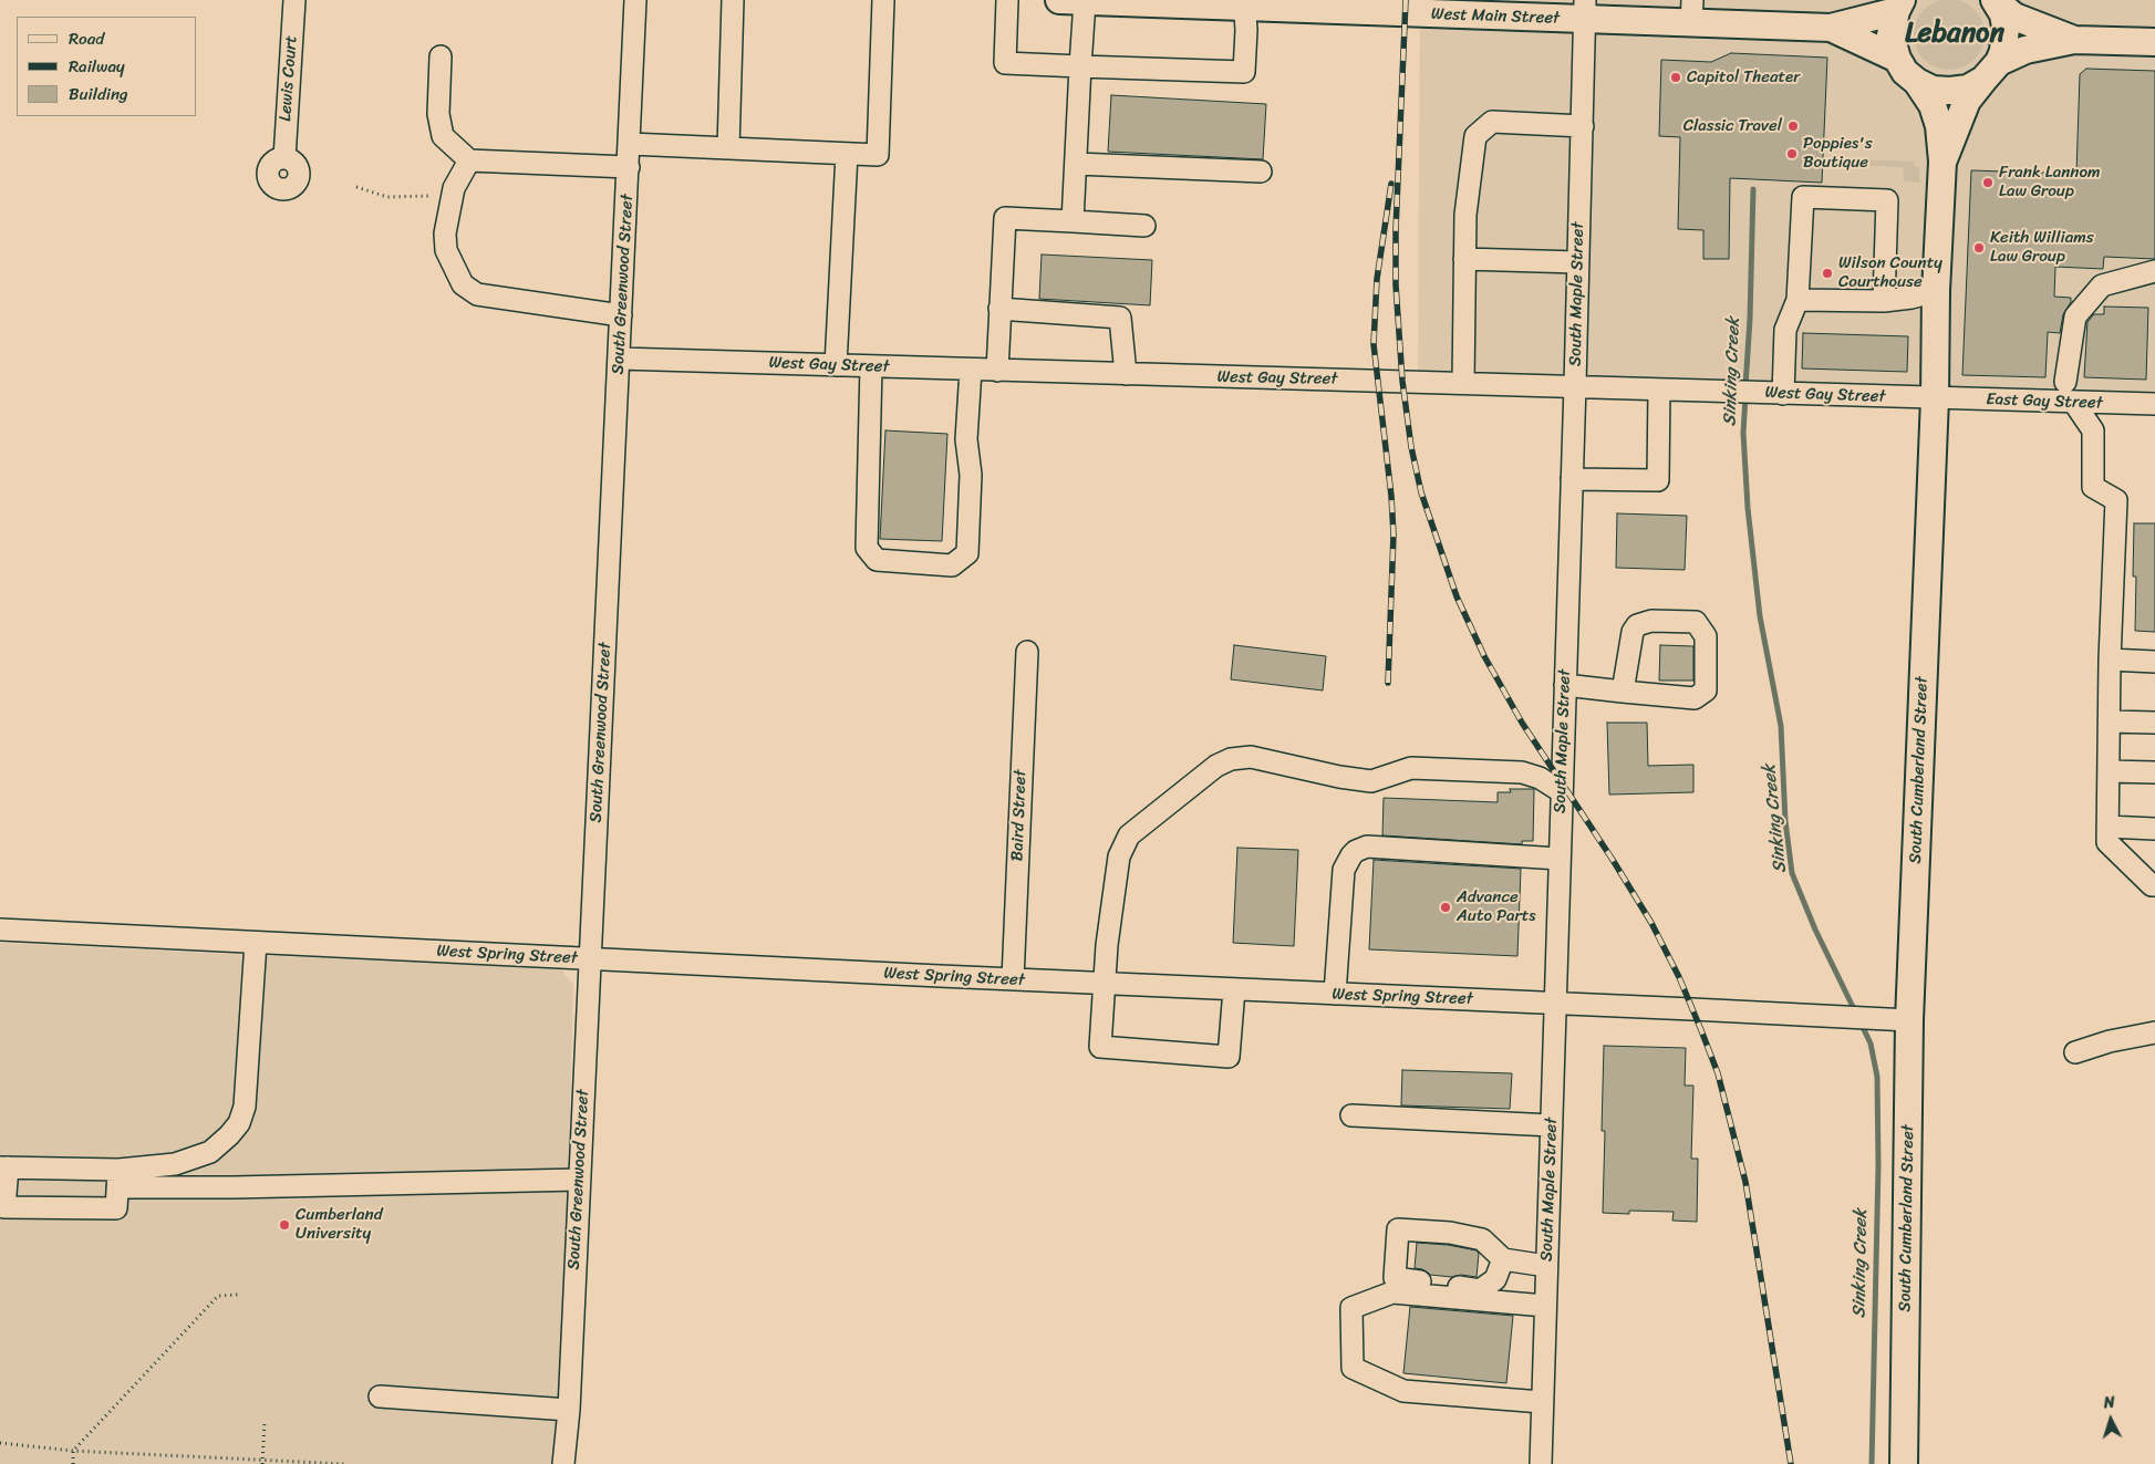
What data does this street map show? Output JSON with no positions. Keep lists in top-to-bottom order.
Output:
{
  "streets": {
    "main road": ["West Main Street", "South Cumberland Street"],
    "street": [
      "Lewis Court",
      "South Greenwood Street",
      "South Maple Street",
      "West Gay Street",
      "East Gay Street",
      "Baird Street",
      "West Spring Street"
    ]
  },
  "crossings": [
    ["West Main Street", "South Maple Street"],
    ["West Main Street", "South Cumberland Street"],
    ["South Greenwood Street", "West Gay Street"],
    ["South Greenwood Street", "West Spring Street"],
    ["South Maple Street", "West Gay Street"],
    ["South Maple Street", "West Spring Street"],
    ["West Gay Street", "East Gay Street"],
    ["West Gay Street", "South Cumberland Street"],
    ["East Gay Street", "South Cumberland Street"],
    ["South Cumberland Street", "West Spring Street"],
    ["Baird Street", "West Spring Street"]
  ],
  "districts": ["Lebanon"],
  "water": ["Sinking Creek"],
  "places": [
    "Capitol Theater",
    "Classic Travel",
    "Poppies's Boutique",
    "Frank Lannom Law Group",
    "Keith Williams Law Group",
    "Wilson County Courthouse",
    "Advance Auto Parts",
    "Cumberland University"
  ],
  "legend": ["Road", "Railway", "Building"],
  "north": "top"
}
